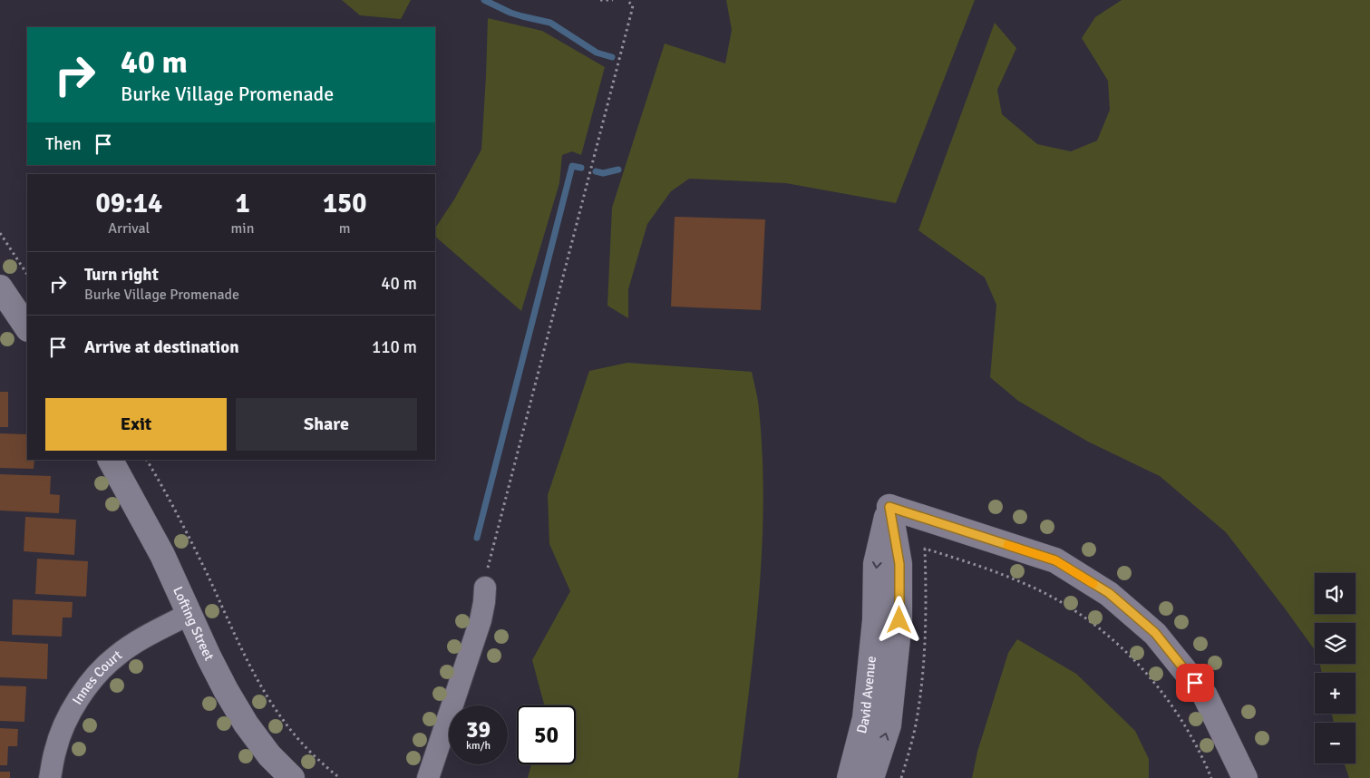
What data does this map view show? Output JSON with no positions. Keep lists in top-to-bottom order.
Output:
{
  "streets": {
    "street": ["Lofting Street", "Innes Court", "David Avenue"]
  },
  "crossings": [
    ["Lofting Street", "Innes Court"]
  ],
  "page": {
    "turn": ["40 m", "Burke Village Promenade"],
    "then": "Then",
    "eta": [
      "09:14",
      "Arrival",
      "1",
      "min",
      "150",
      "m"
    ],
    "list": [
      {
        "name": "Turn right",
        "note": "Burke Village Promenade",
        "value": "40 m"
      },
      {
        "name": "Arrive at destination",
        "value": "110 m"
      }
    ],
    "buttons": ["Exit", "Share"],
    "map_buttons": ["+", "−"],
    "speed": "39 km/h",
    "limit": "50"
  }
}
